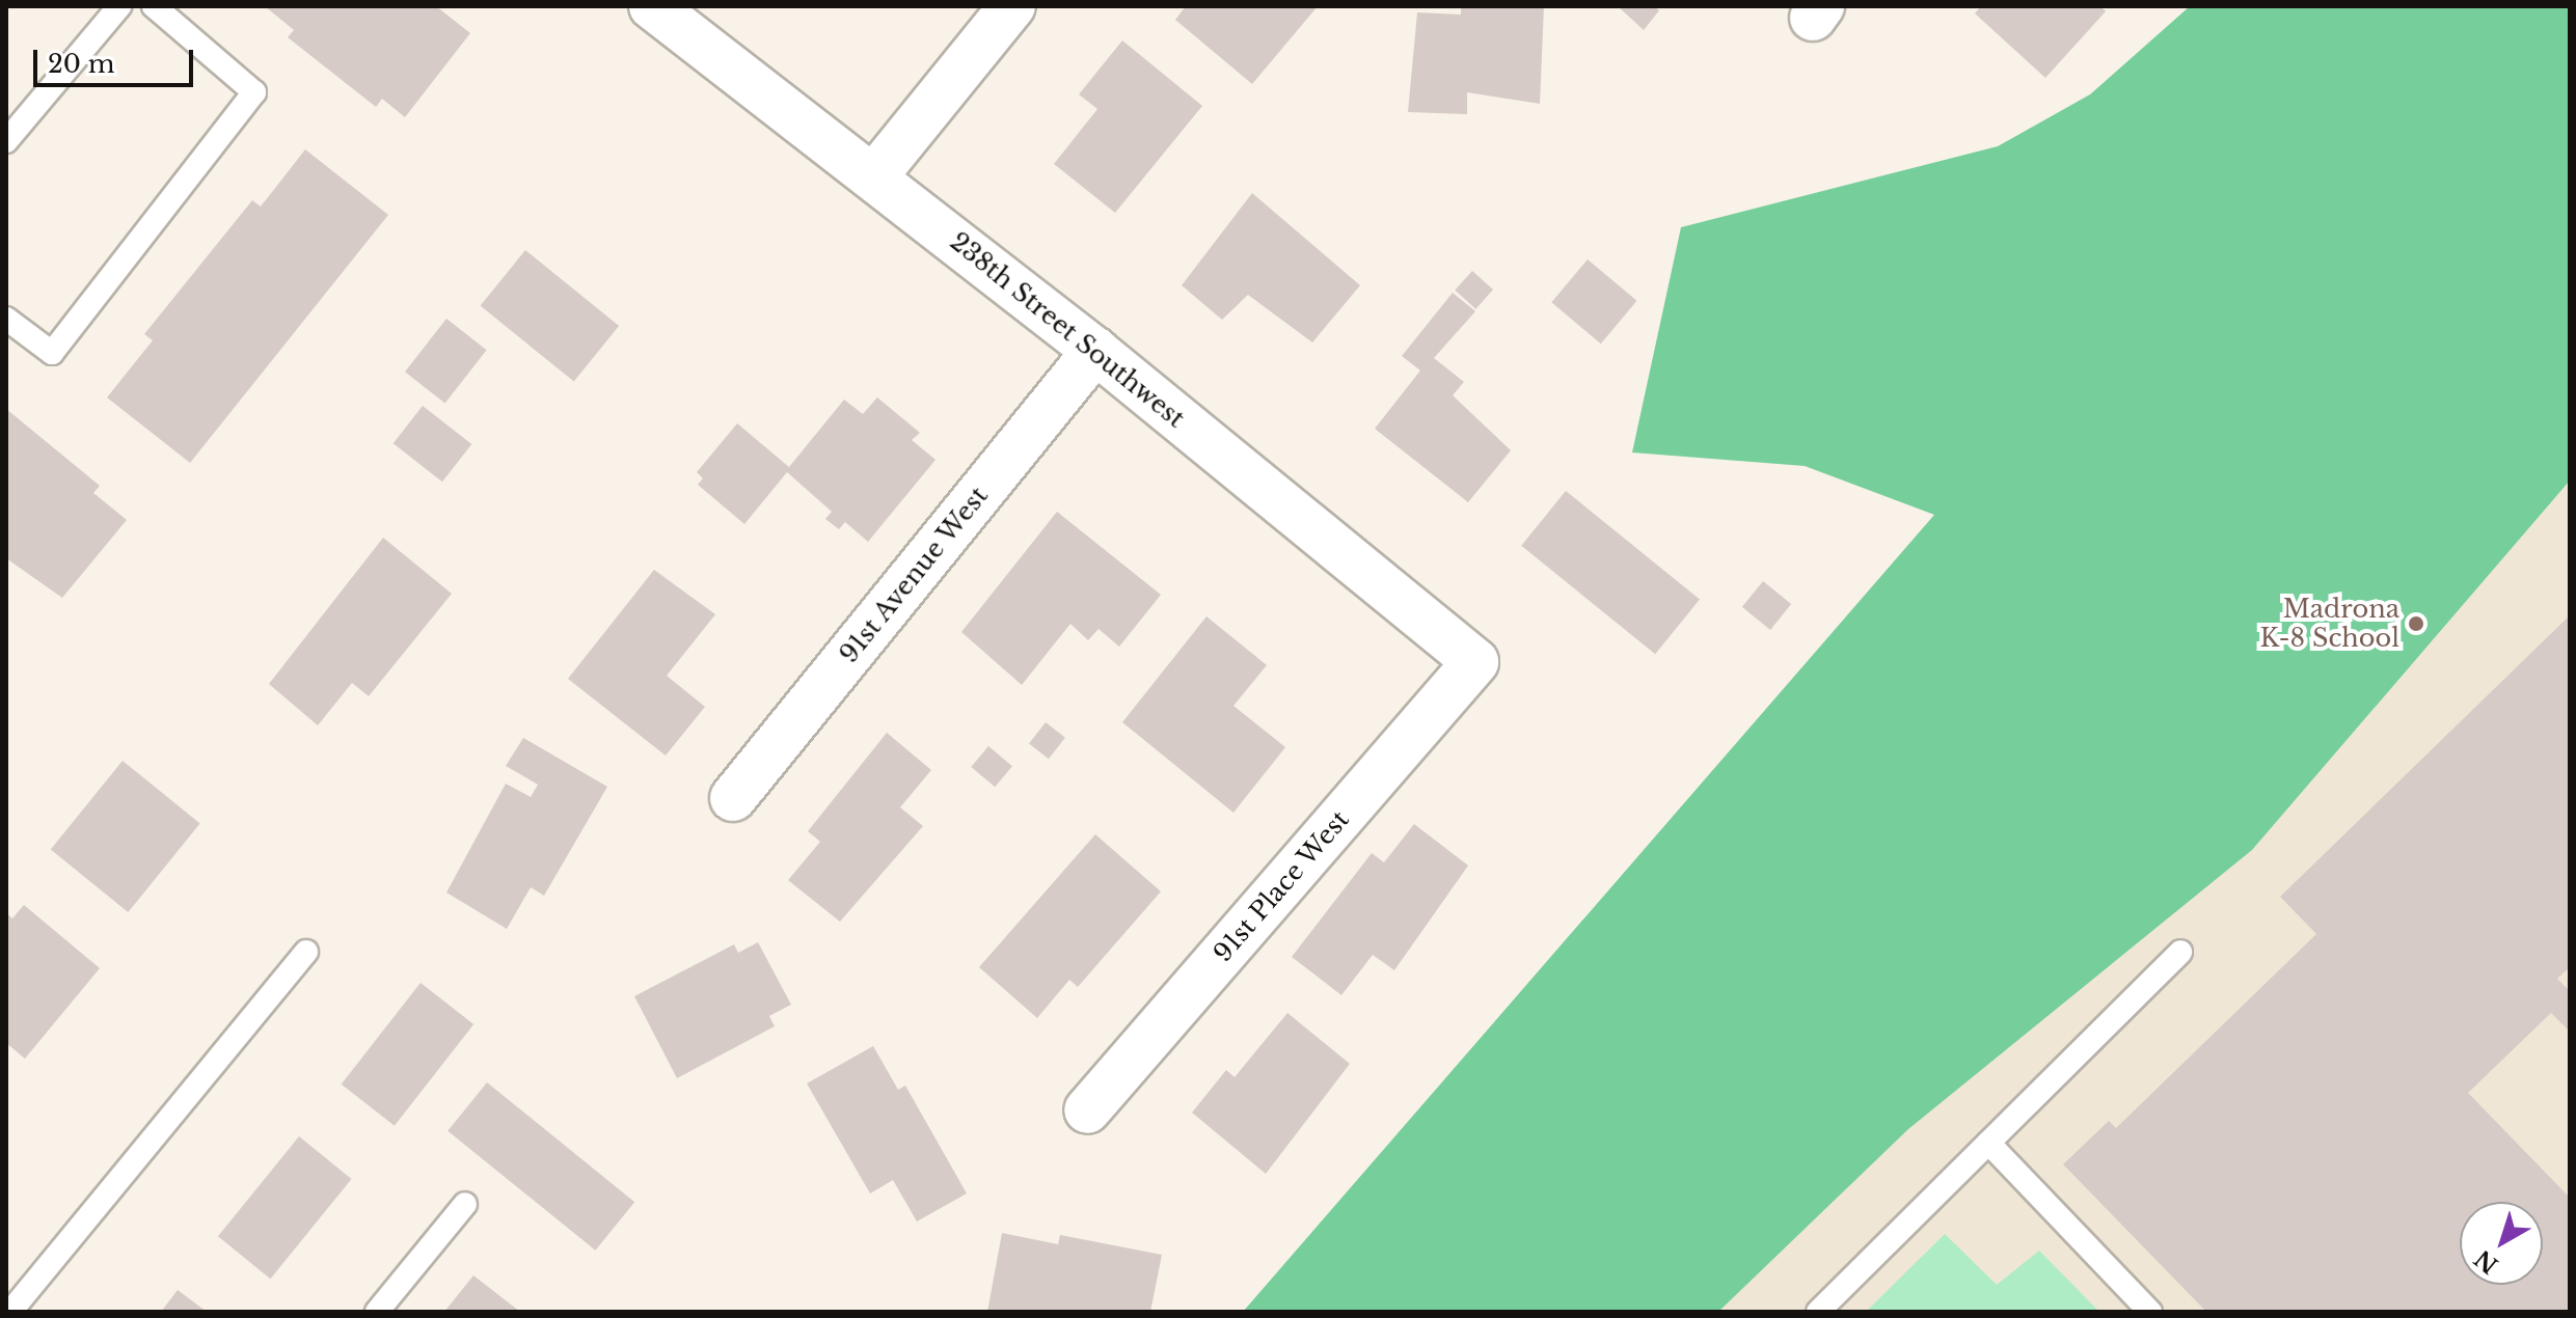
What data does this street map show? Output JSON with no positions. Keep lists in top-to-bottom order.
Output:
{
  "streets": {
    "street": ["238th Street Southwest", "91st Avenue West", "91st Place West"]
  },
  "crossings": [
    ["238th Street Southwest", "91st Avenue West"],
    ["238th Street Southwest", "91st Place West"]
  ],
  "places": ["Madrona K-8 School"],
  "scale_bar": "20 m",
  "north": "bottom left"
}
